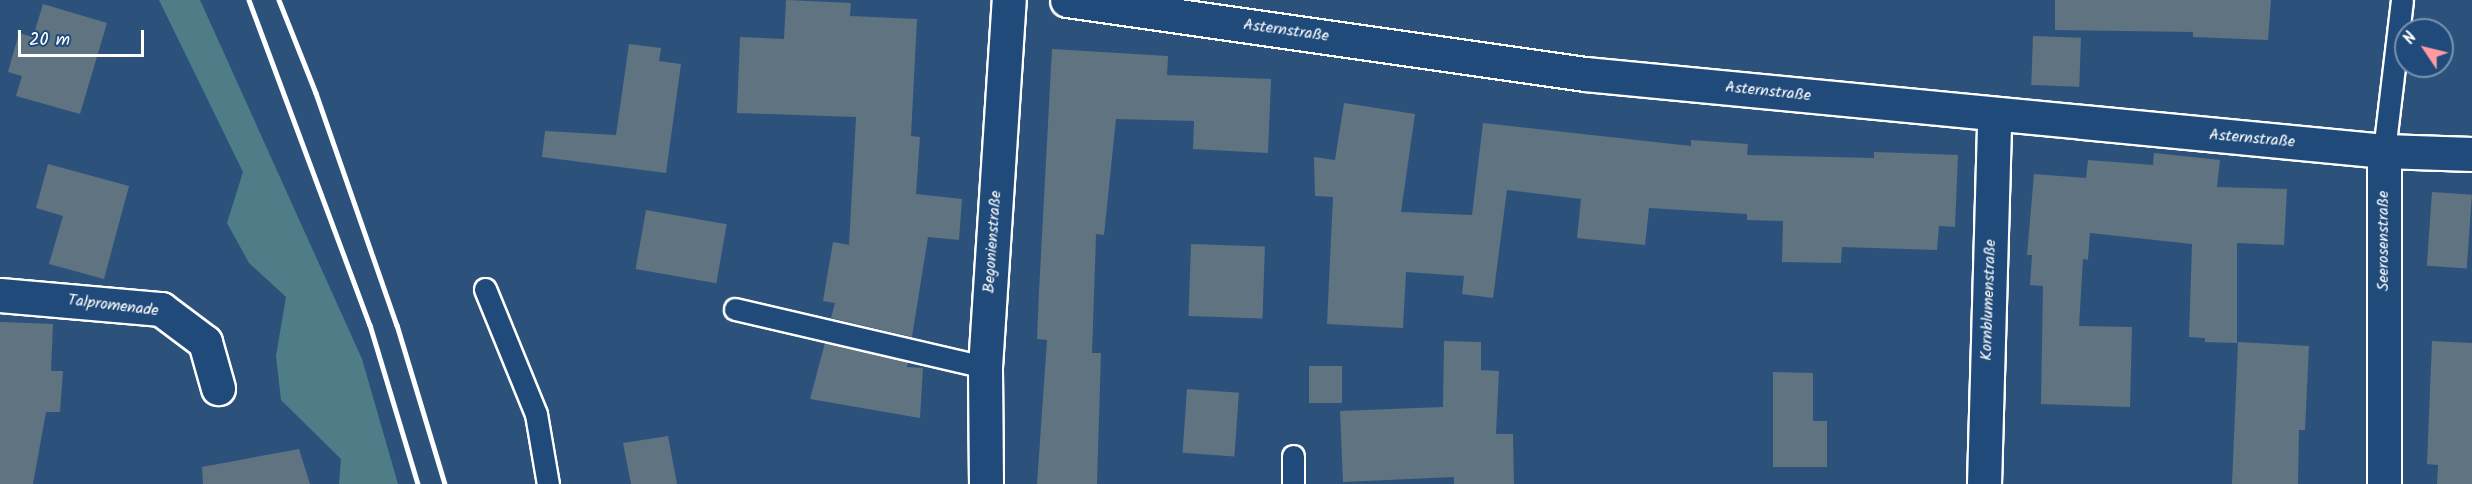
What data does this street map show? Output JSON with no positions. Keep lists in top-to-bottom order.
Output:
{
  "streets": {
    "street": [
      "Asternstraße",
      "Seerosenstraße",
      "Begonienstraße",
      "Kornblumenstraße",
      "Talpromenade"
    ]
  },
  "crossings": [
    ["Asternstraße", "Seerosenstraße"],
    ["Asternstraße", "Kornblumenstraße"]
  ],
  "scale_bar": "20 m",
  "north": "top left"
}
